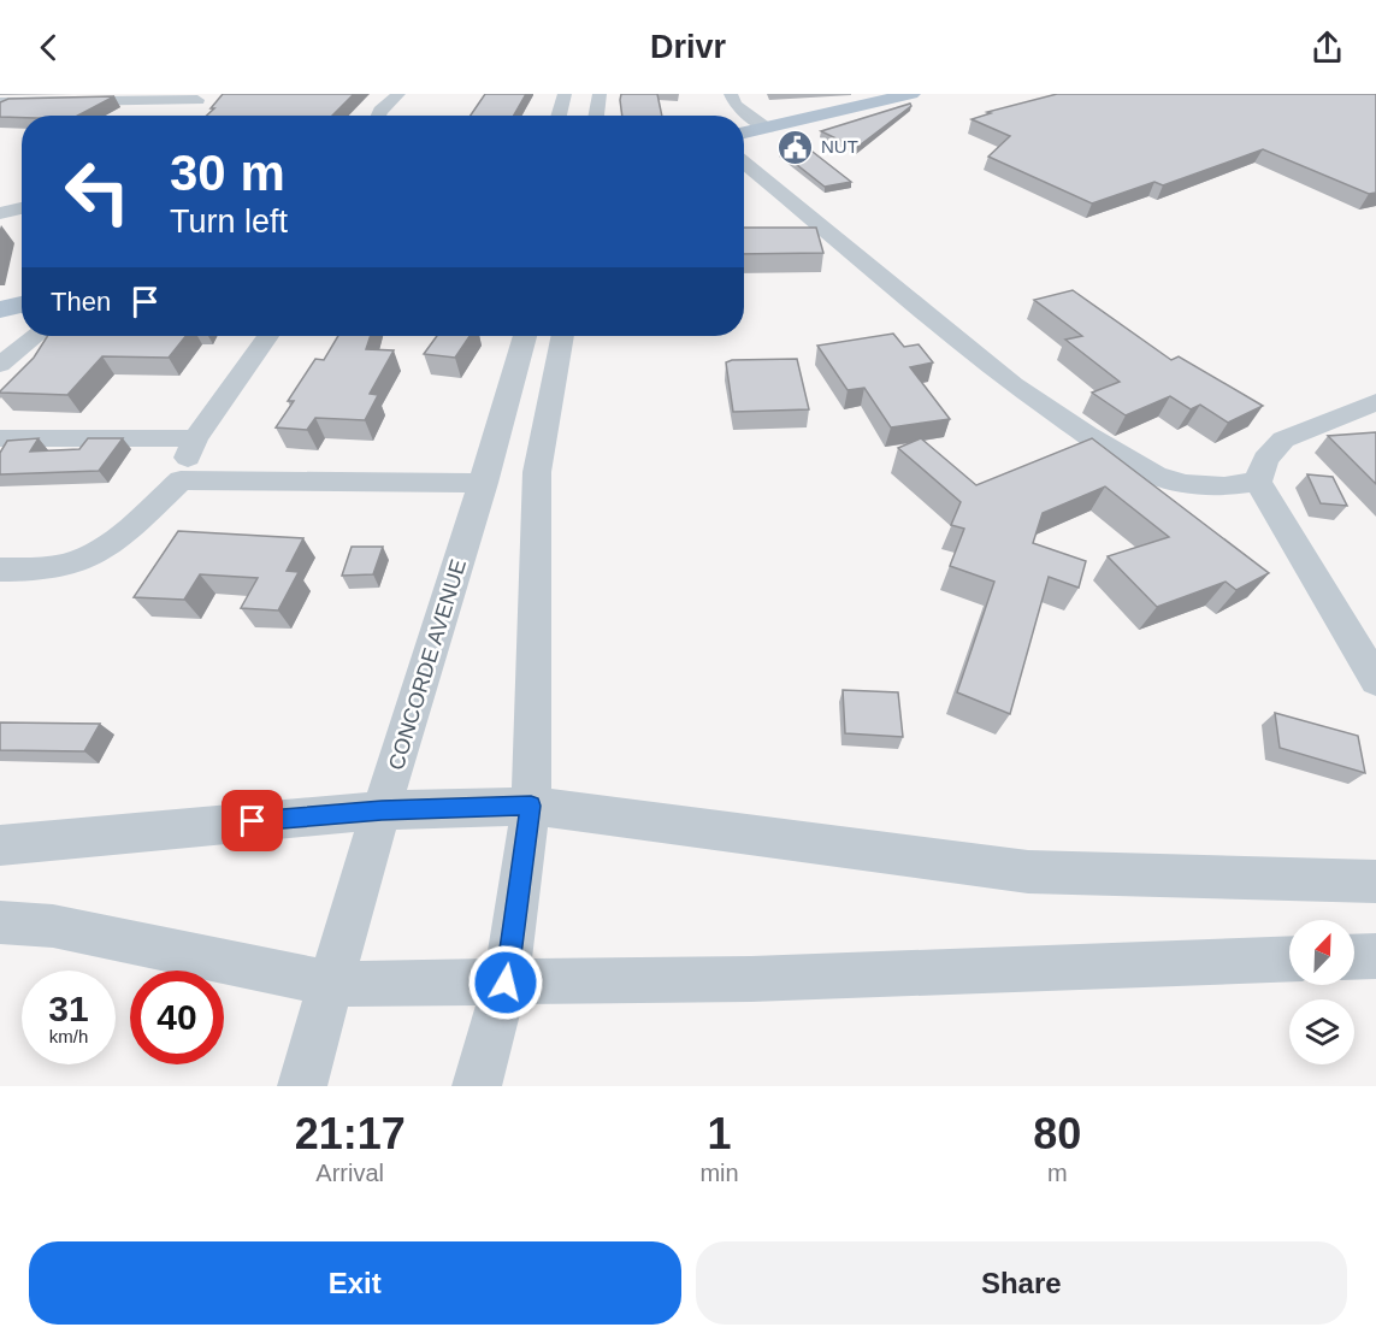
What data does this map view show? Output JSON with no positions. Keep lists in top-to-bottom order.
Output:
{
  "streets": {
    "street": ["CONCORDE AVENUE"]
  },
  "places": {
    "public building": ["NUT"]
  },
  "north": "top right",
  "page": {
    "header": "Drivr",
    "turn": ["30 m", "Turn left"],
    "then": "Then",
    "speed": "31 km/h",
    "limit": "40",
    "eta": [
      "21:17",
      "Arrival",
      "1",
      "min",
      "80",
      "m"
    ],
    "buttons": ["Exit", "Share"]
  }
}
